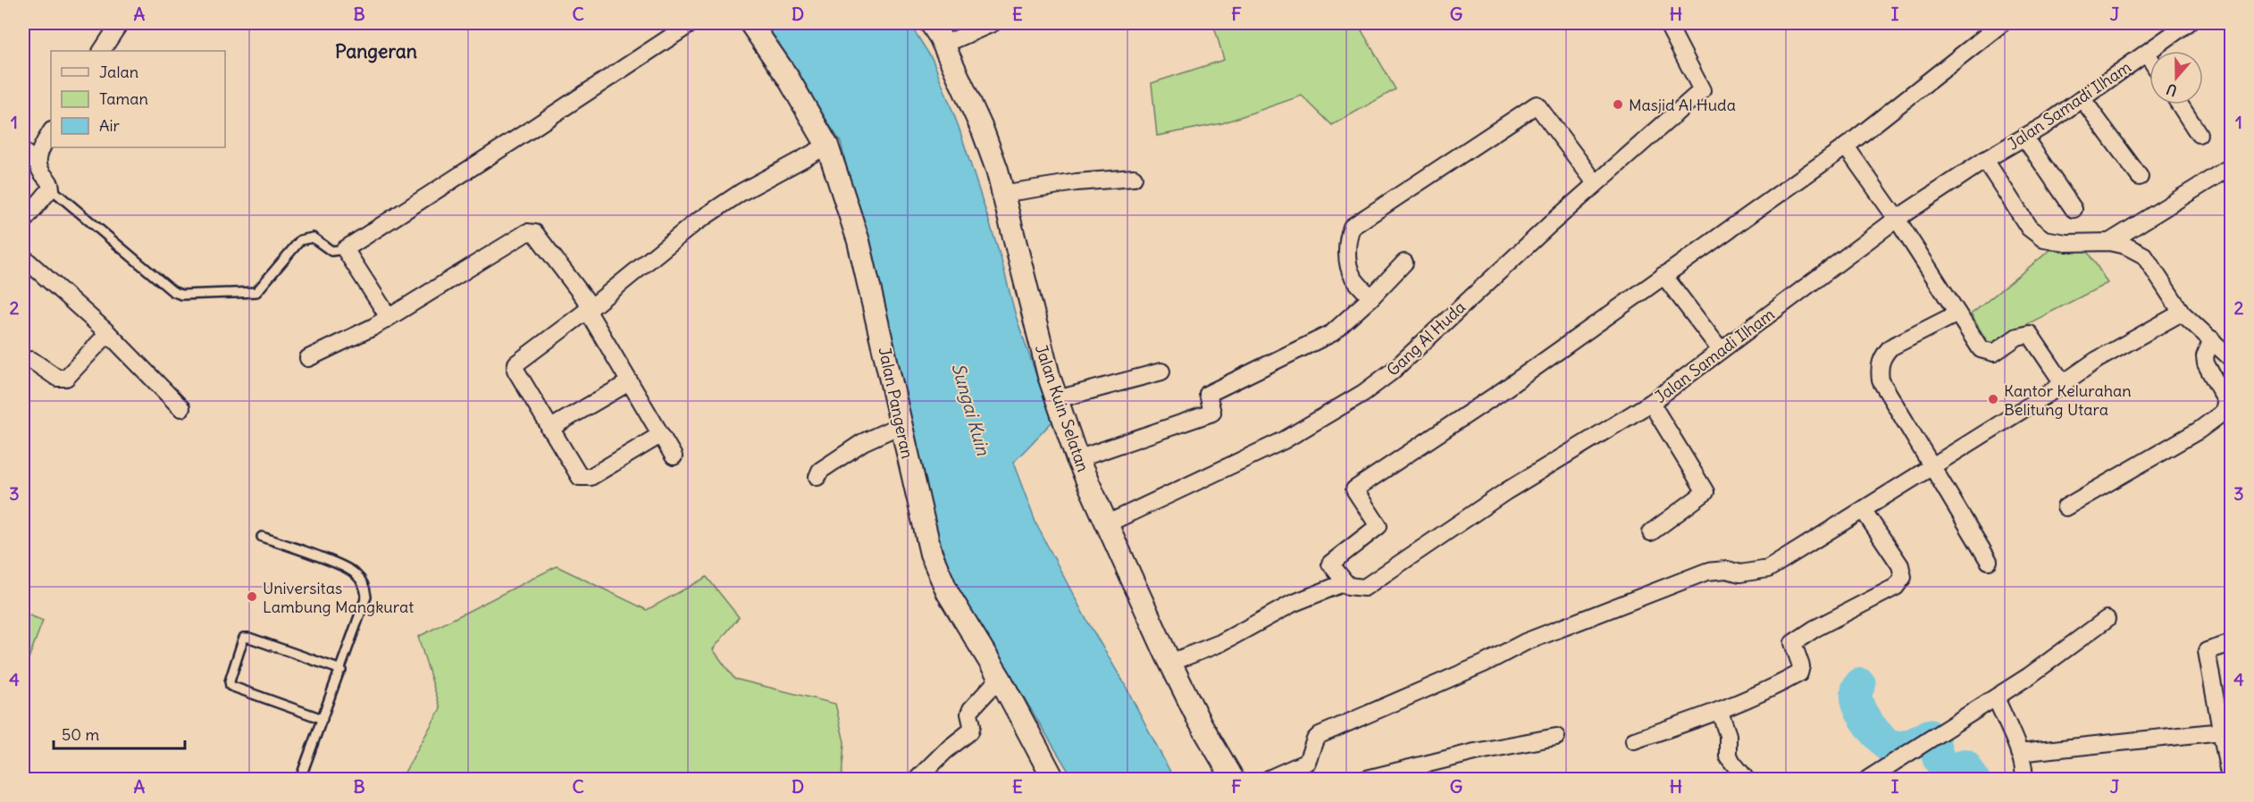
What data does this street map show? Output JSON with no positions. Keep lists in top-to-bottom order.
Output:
{
  "streets": {
    "street": [
      "Jalan Samadi Ilham",
      "Gang Al Huda",
      "Jalan Pangeran",
      "Jalan Kuin Selatan"
    ]
  },
  "crossings": [
    ["Gang Al Huda", "Jalan Kuin Selatan"]
  ],
  "districts": ["Pangeran"],
  "water": ["Sungai Kuin"],
  "places": ["Masjid Al Huda", "Kantor Kelurahan Belitung Utara", "Universitas Lambung Mangkurat"],
  "legend": ["Jalan", "Taman", "Air"],
  "scale_bar": "50 m",
  "north": "bottom",
  "grid": {
    "columns": [
      "A",
      "B",
      "C",
      "D",
      "E",
      "F",
      "G",
      "H",
      "I",
      "J"
    ],
    "rows": [
      "1",
      "2",
      "3",
      "4"
    ]
  }
}
